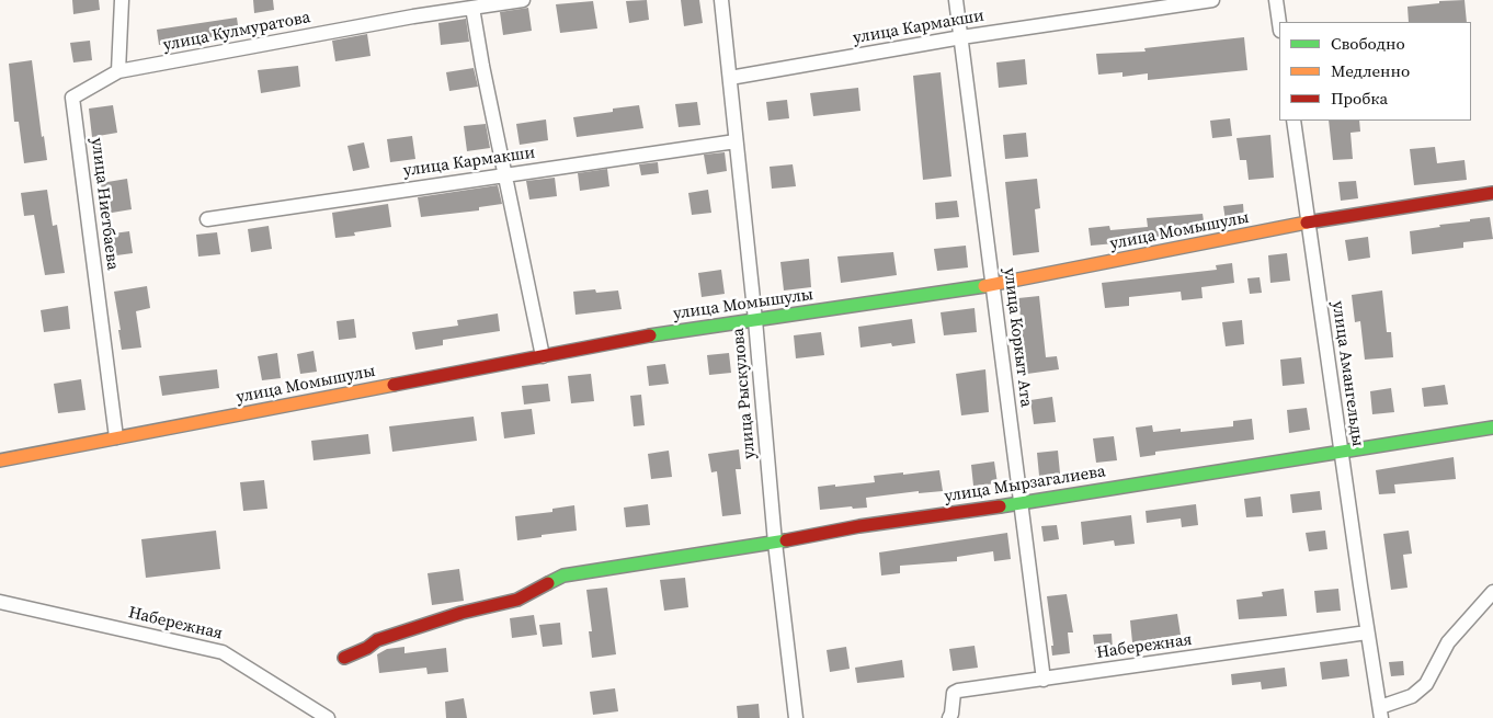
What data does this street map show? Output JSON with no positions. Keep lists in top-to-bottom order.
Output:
{
  "streets": {
    "street": [
      "улица Кармакши",
      "улица Кулмуратова",
      "улица Ниетбаева",
      "улица Момышулы",
      "улица Коркыт Ата",
      "улица Амангельды",
      "улица Рыскулова",
      "улица Мырзагалиева",
      "Набережная"
    ]
  },
  "crossings": [
    ["улица Кармакши", "улица Коркыт Ата"],
    ["улица Кармакши", "улица Рыскулова"],
    ["улица Кулмуратова", "улица Ниетбаева"],
    ["улица Ниетбаева", "улица Момышулы"],
    ["улица Момышулы", "улица Коркыт Ата"],
    ["улица Момышулы", "улица Амангельды"],
    ["улица Момышулы", "улица Рыскулова"],
    ["улица Коркыт Ата", "улица Мырзагалиева"],
    ["улица Коркыт Ата", "Набережная"],
    ["улица Амангельды", "улица Мырзагалиева"],
    ["улица Амангельды", "Набережная"],
    ["улица Рыскулова", "улица Мырзагалиева"]
  ],
  "legend": ["Свободно", "Медленно", "Пробка"]
}
